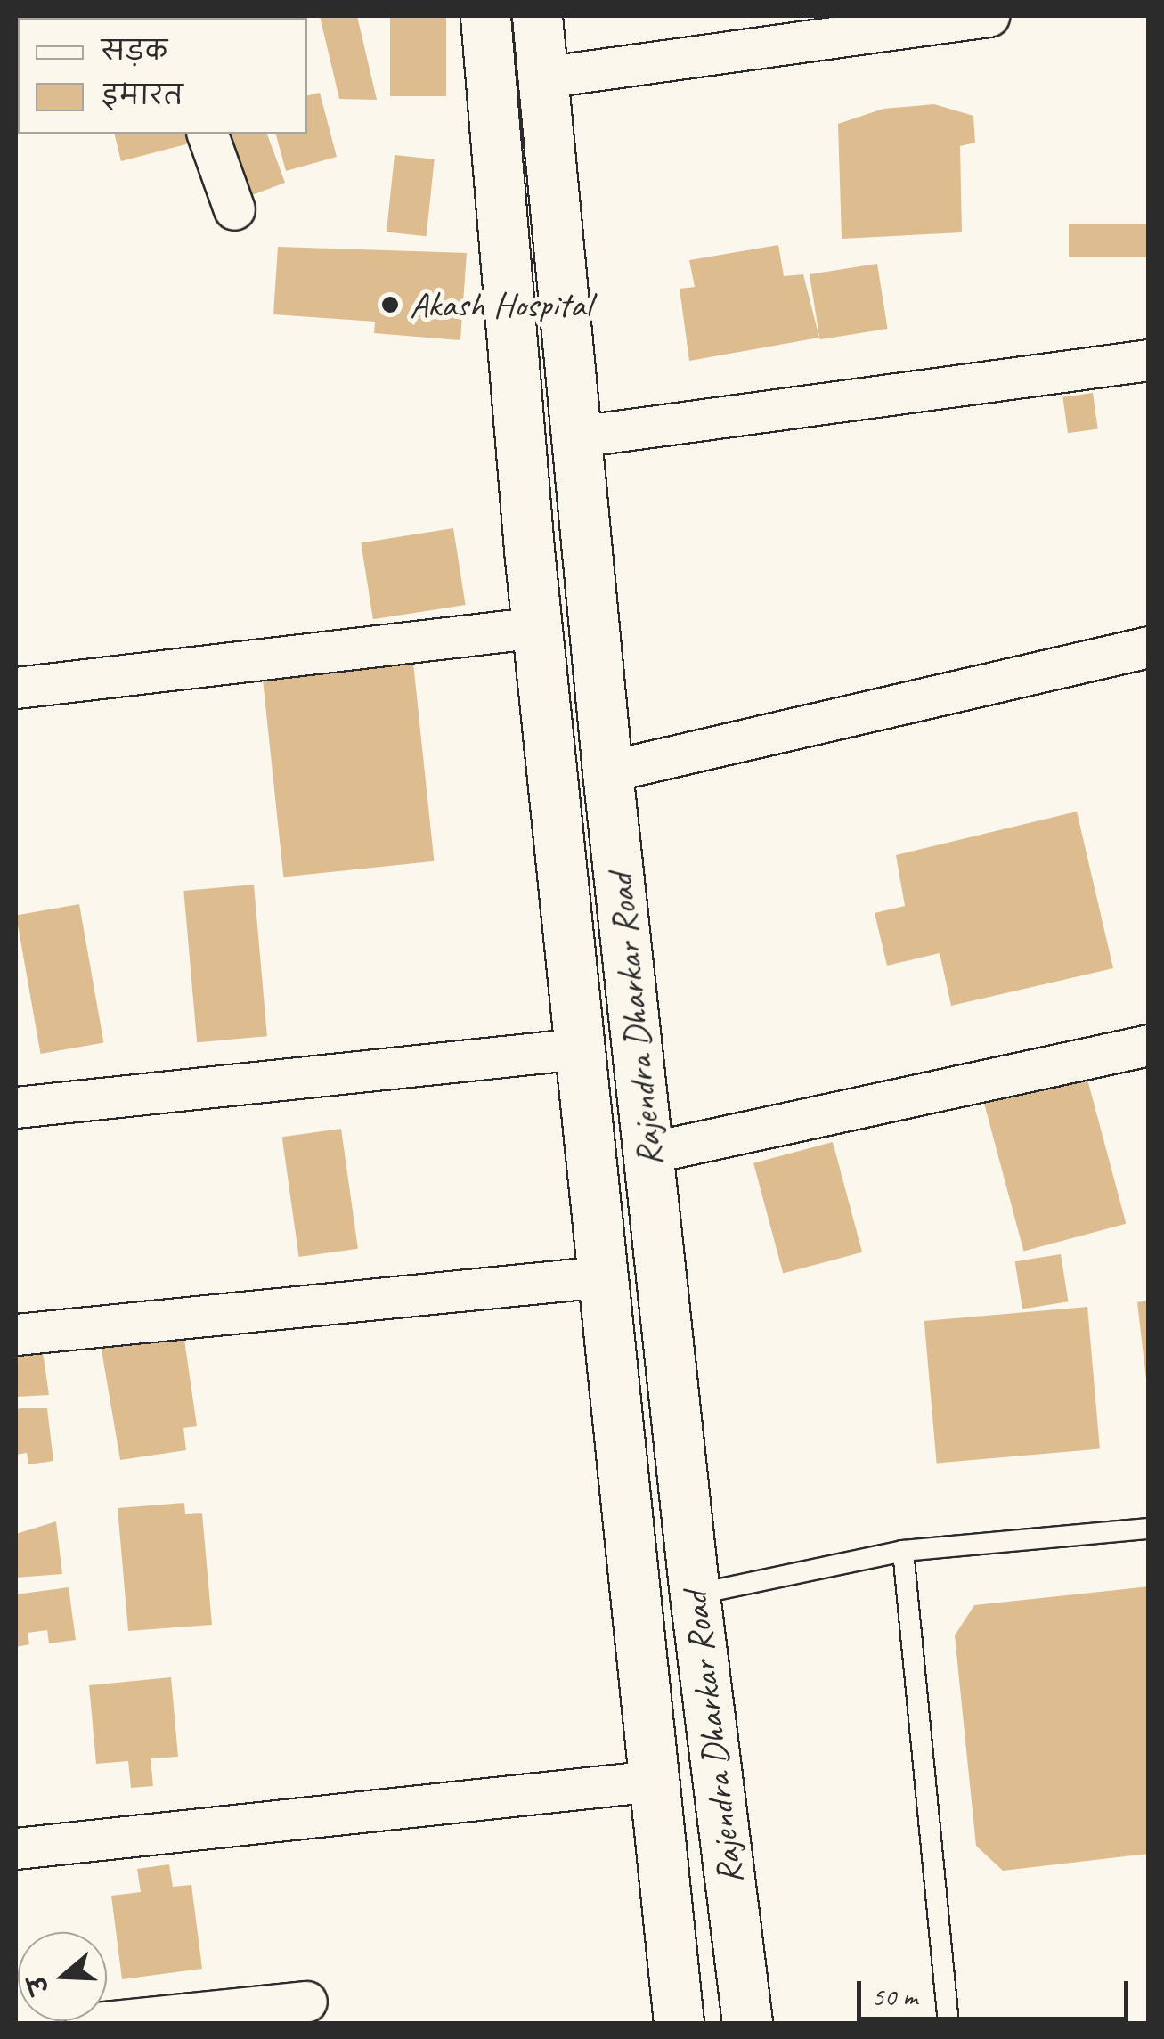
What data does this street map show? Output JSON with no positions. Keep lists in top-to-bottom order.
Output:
{
  "streets": {
    "main road": ["Rajendra Dharkar Road"]
  },
  "places": ["Akash Hospital"],
  "legend": ["सड़क", "इमारत"],
  "scale_bar": "50 m",
  "north": "left"
}
